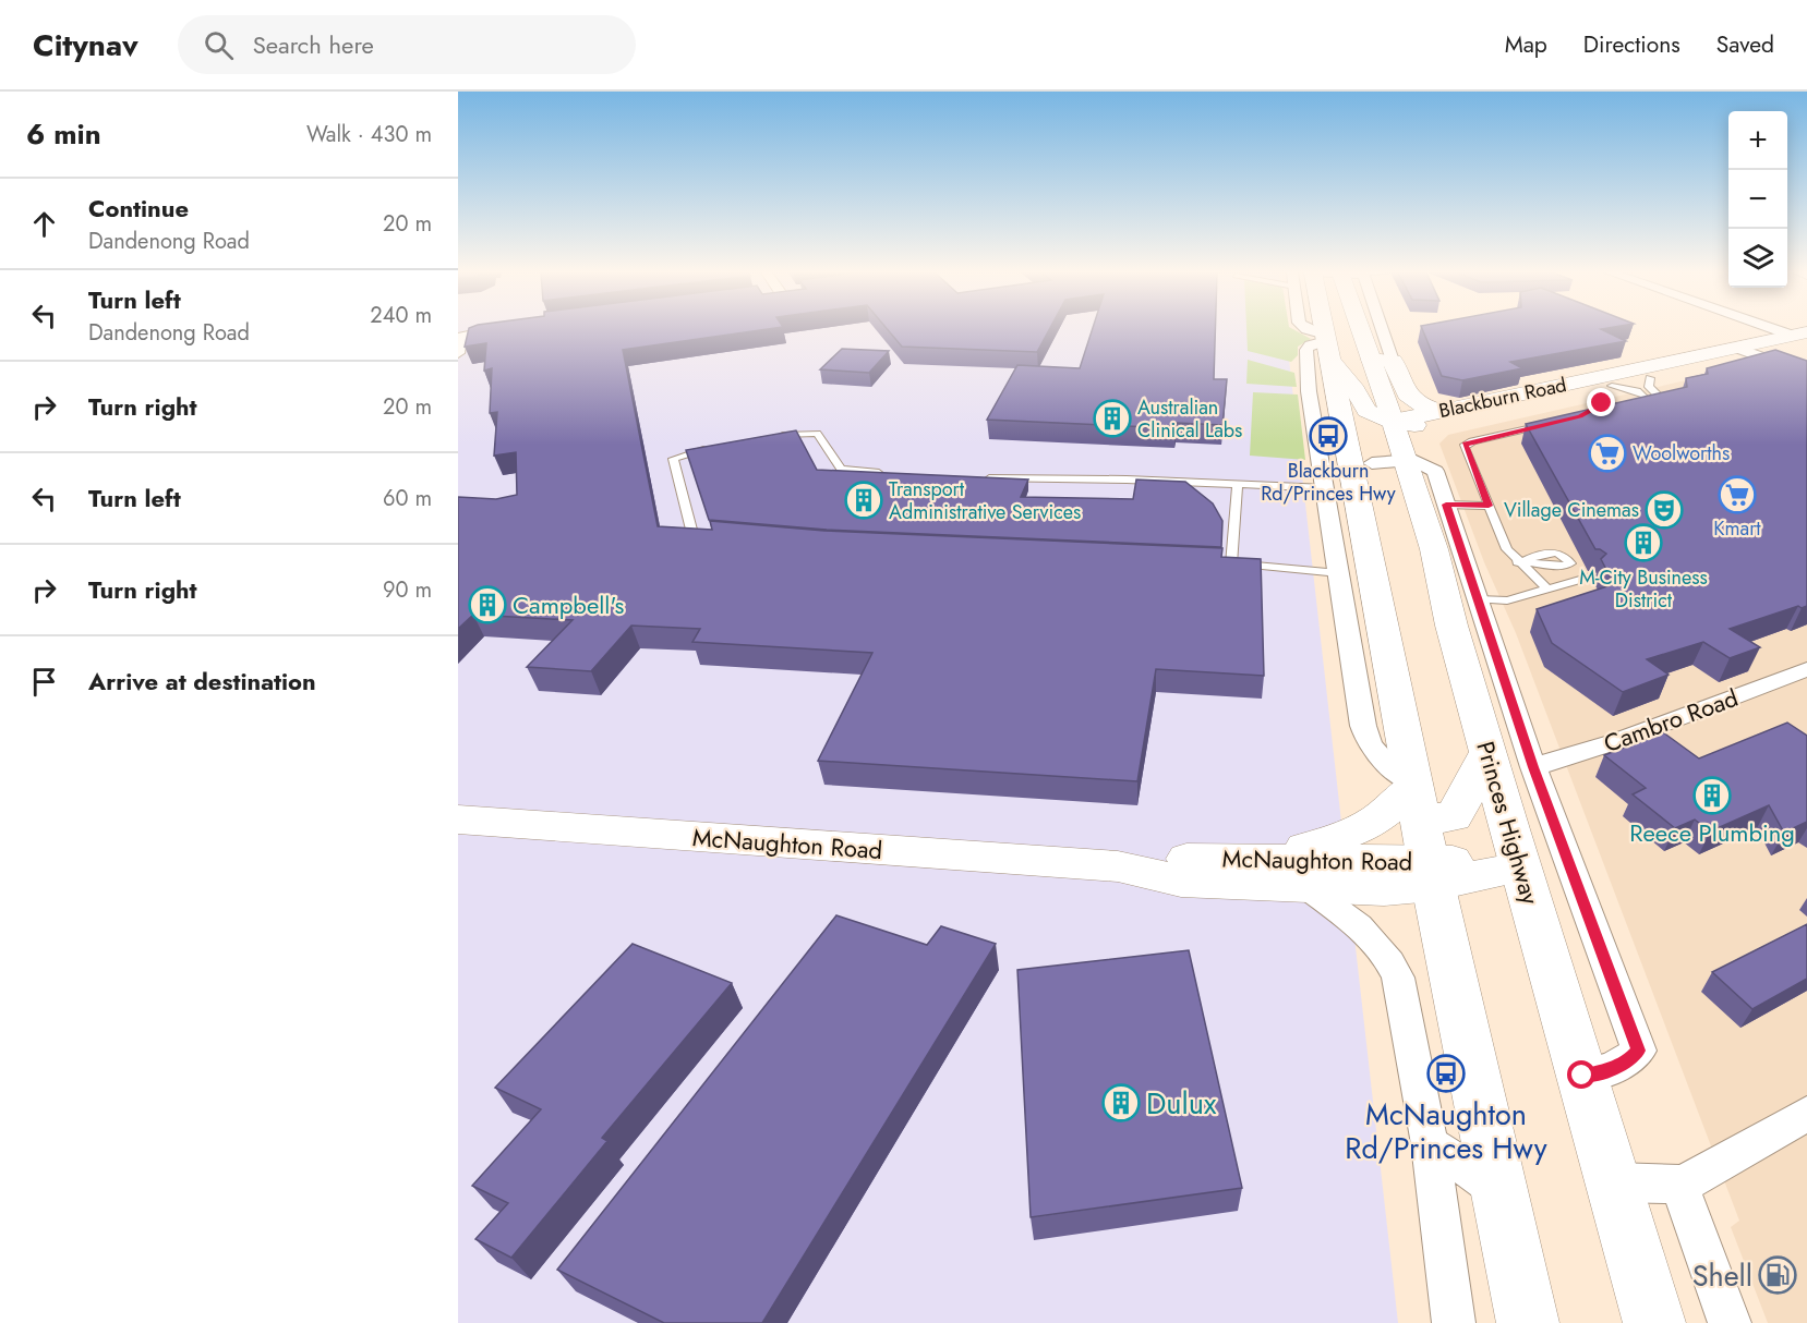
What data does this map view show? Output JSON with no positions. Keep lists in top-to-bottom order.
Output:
{
  "streets": {
    "main road": ["Blackburn Road", "Princes Highway", "McNaughton Road"],
    "street": ["Cambro Road"]
  },
  "crossings": [
    ["Blackburn Road", "Princes Highway"],
    ["Princes Highway", "McNaughton Road"]
  ],
  "places": {
    "building": [
      "Australian Clinical Labs",
      "Transport Administrative Services",
      "M-City Business District",
      "Campbell's",
      "Reece Plumbing",
      "Dulux"
    ],
    "bus stop": ["Blackburn Rd/Princes Hwy", "McNaughton Rd/Princes Hwy"],
    "supermarket": ["Woolworths", "Kmart"],
    "theatre": ["Village Cinemas"],
    "fuel station": ["Shell"]
  },
  "page": {
    "header": "Citynav",
    "search": "Search here",
    "nav": ["Map", "Directions", "Saved"],
    "heading": ["6 min", "Walk · 430 m"],
    "map_buttons": ["+", "−"],
    "list": [
      ["Continue", "Dandenong Road", "20 m"],
      ["Turn left", "Dandenong Road", "240 m"],
      ["Turn right", "20 m"],
      ["Turn left", "60 m"],
      ["Turn right", "90 m"],
      "Arrive at destination"
    ]
  }
}
